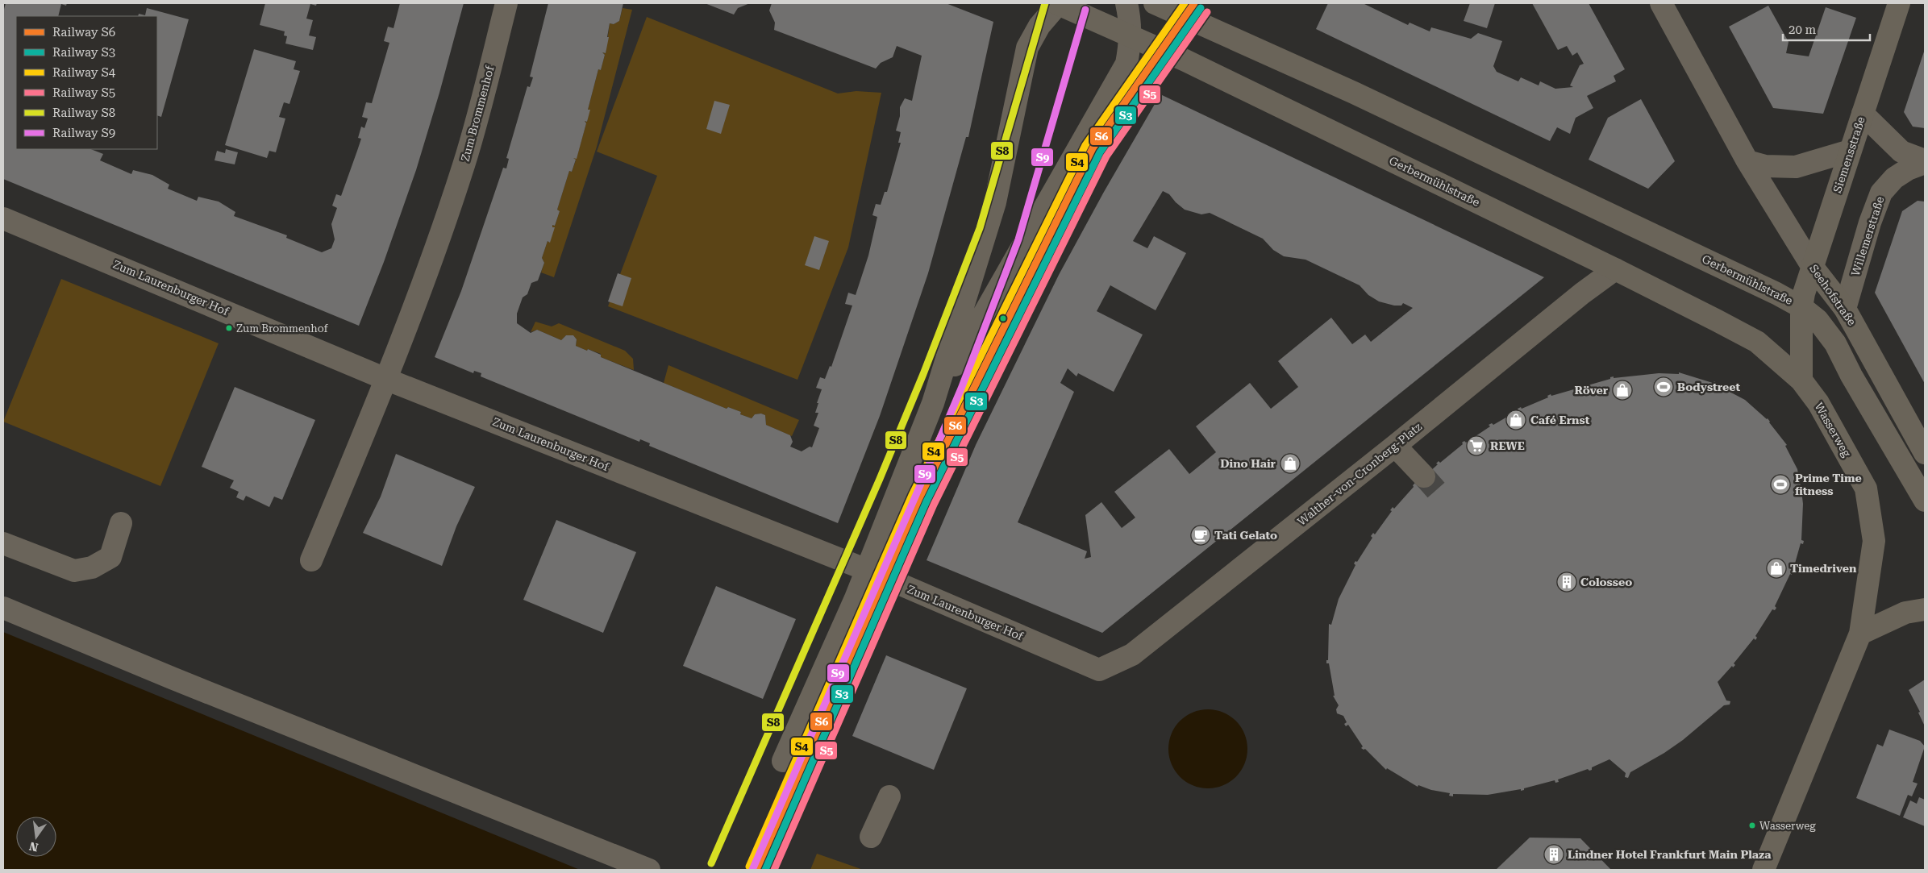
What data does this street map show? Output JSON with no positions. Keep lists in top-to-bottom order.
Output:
{
  "streets": {
    "main road": [
      "Siemensstraße",
      "Gerbermühlstraße",
      "Seehofstraße",
      "Wasserweg"
    ],
    "street": [
      "Zum Brommenhof",
      "Willemerstraße",
      "Zum Laurenburger Hof",
      "Walther-von-Cronberg-Platz"
    ]
  },
  "crossings": [
    ["Zum Brommenhof", "Zum Laurenburger Hof"],
    ["Siemensstraße", "Gerbermühlstraße"],
    ["Siemensstraße", "Willemerstraße"],
    ["Siemensstraße", "Seehofstraße"],
    ["Siemensstraße", "Wasserweg"],
    ["Gerbermühlstraße", "Wasserweg"],
    ["Gerbermühlstraße", "Walther-von-Cronberg-Platz"],
    ["Willemerstraße", "Seehofstraße"],
    ["Zum Laurenburger Hof", "Walther-von-Cronberg-Platz"]
  ],
  "places": {
    "other": ["Zum Brommenhof", "Wasserweg"],
    "sports": ["Bodystreet", "Prime Time fitness"],
    "shop": [
      "Röver",
      "Café Ernst",
      "Dino Hair",
      "Timedriven"
    ],
    "supermarket": ["REWE"],
    "cafe": ["Tati Gelato"],
    "building": ["Colosseo", "Lindner Hotel Frankfurt Main Plaza"]
  },
  "lines": [
    "rail line S6",
    "rail line S4",
    "rail line S8",
    "rail line S3",
    "rail line S9",
    "rail line S5"
  ],
  "legend": [
    "Railway S6",
    "Railway S3",
    "Railway S4",
    "Railway S5",
    "Railway S8",
    "Railway S9"
  ],
  "scale_bar": "20 m",
  "north": "bottom"
}
